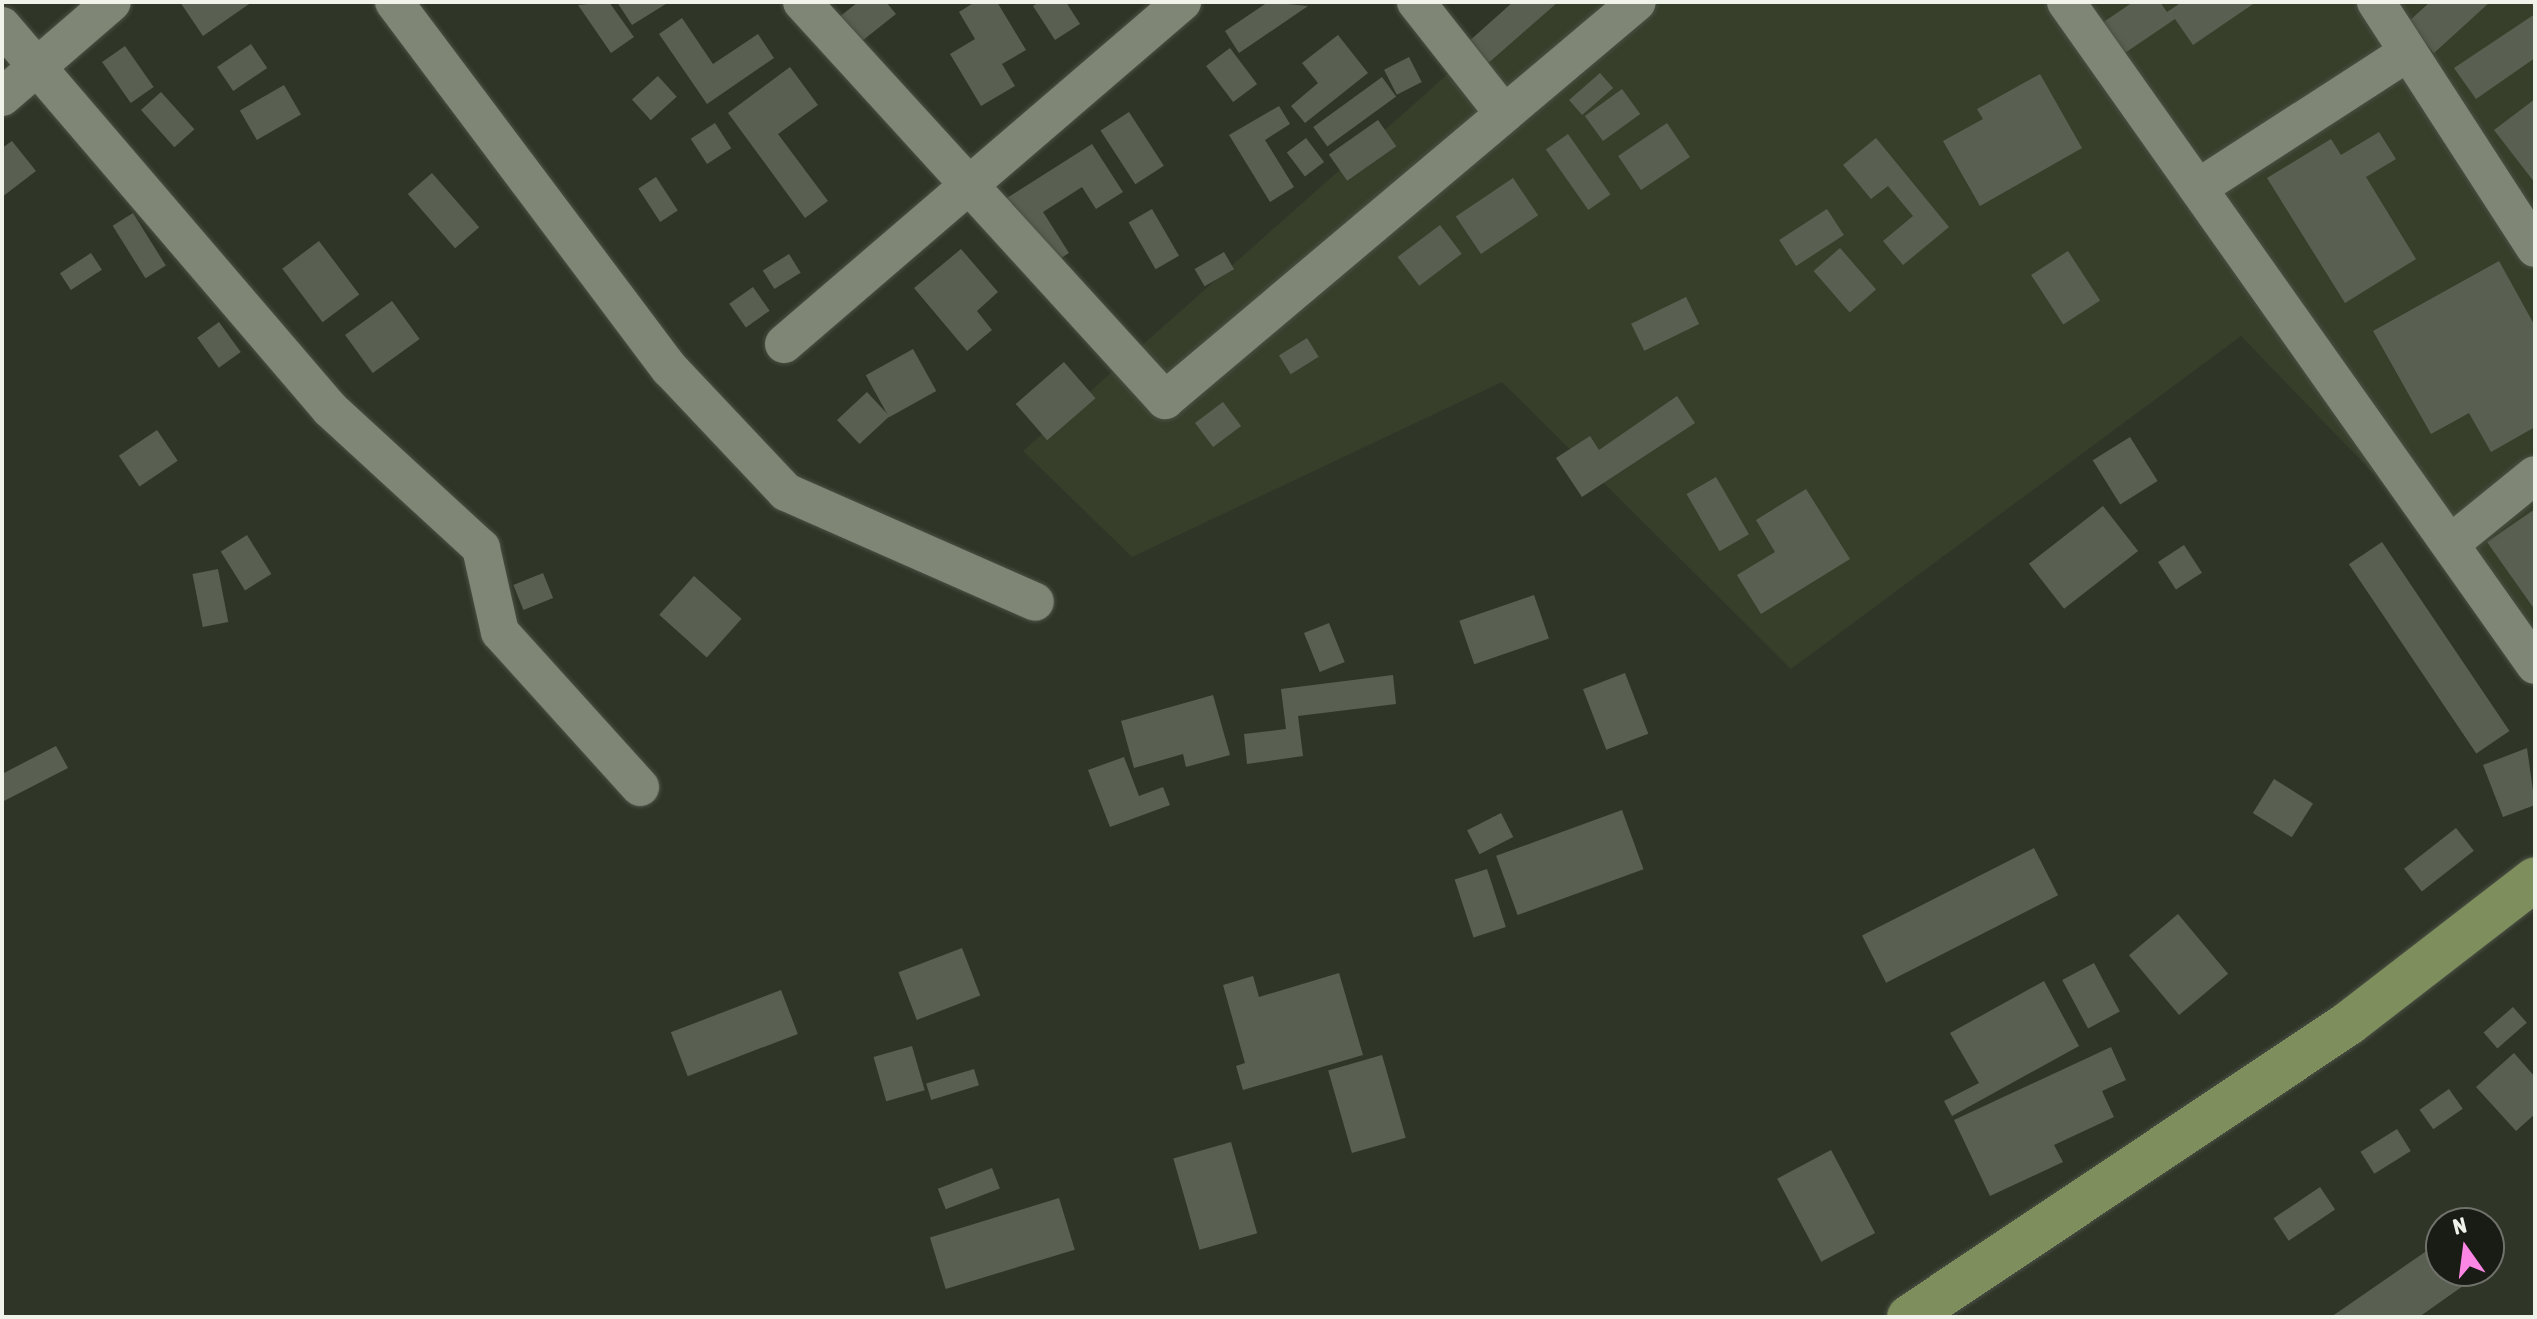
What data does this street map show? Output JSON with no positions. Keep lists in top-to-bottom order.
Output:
{
  "north": "top"
}
